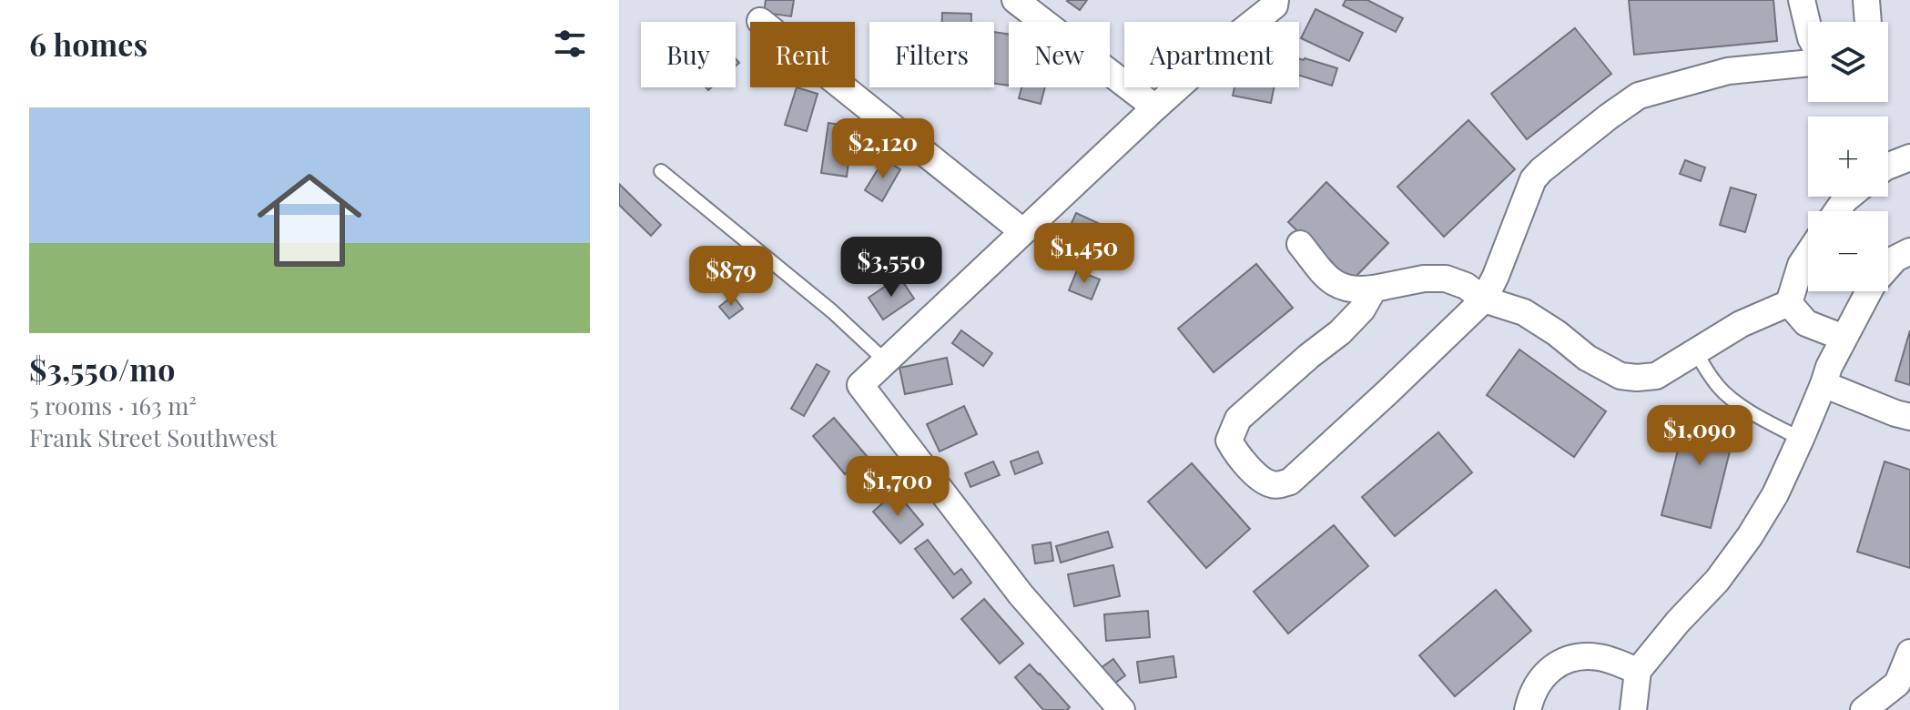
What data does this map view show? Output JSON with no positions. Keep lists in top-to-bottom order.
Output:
{
  "page": {
    "heading": "6 homes",
    "map_buttons": ["+", "−"],
    "chip": [
      "Buy",
      "Rent",
      "Filters",
      "New",
      "Apartment"
    ],
    "list": [
      {
        "name": "$3,550/mo",
        "note": "5 rooms · 163 m² · Frank Street Southwest"
      }
    ],
    "price": [
      "$2,120",
      "$1,450",
      "$3,550",
      "$879",
      "$1,090",
      "$1,700"
    ]
  }
}
